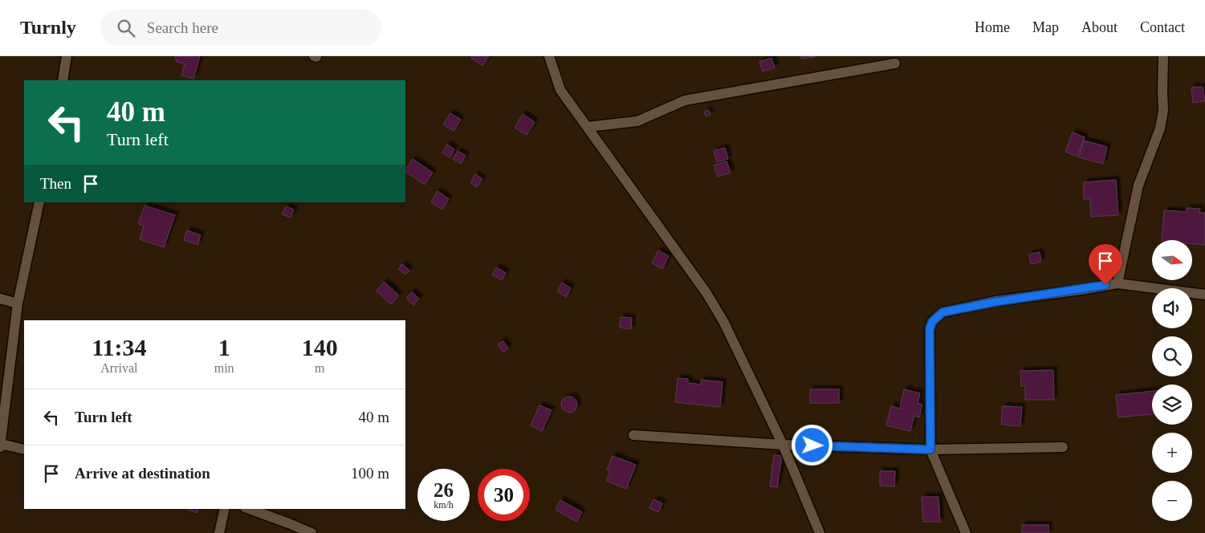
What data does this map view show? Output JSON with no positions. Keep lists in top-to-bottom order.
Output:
{
  "north": "right",
  "page": {
    "header": "Turnly",
    "search": "Search here",
    "nav": [
      "Home",
      "Map",
      "About",
      "Contact"
    ],
    "turn": ["40 m", "Turn left"],
    "then": "Then",
    "map_buttons": ["+", "−"],
    "eta": [
      "11:34",
      "Arrival",
      "1",
      "min",
      "140",
      "m"
    ],
    "list": [
      {
        "name": "Turn left",
        "value": "40 m"
      },
      {
        "name": "Arrive at destination",
        "value": "100 m"
      }
    ],
    "speed": "26 km/h",
    "limit": "30"
  }
}
